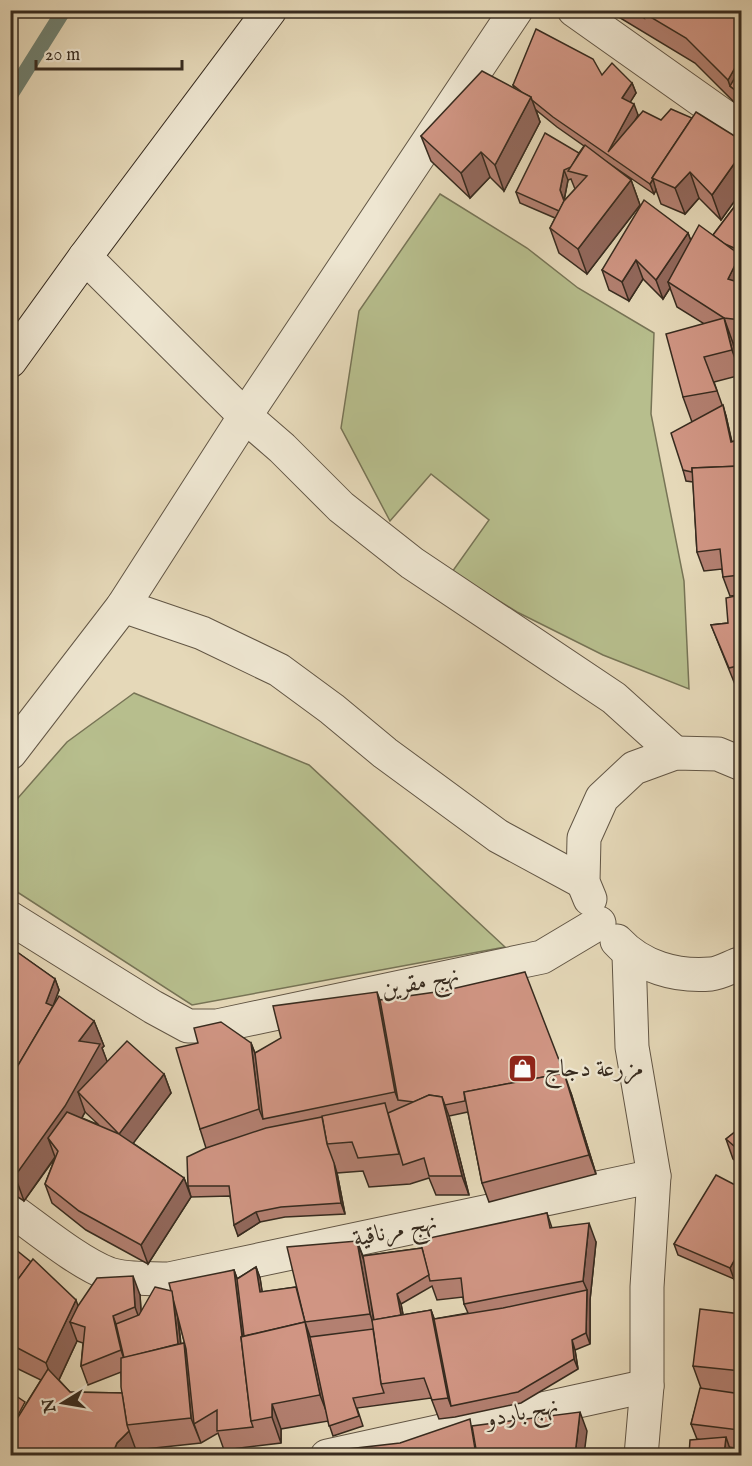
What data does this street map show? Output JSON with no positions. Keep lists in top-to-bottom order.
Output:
{
  "streets": {
    "street": ["نهج مقرين", "نهج مرناقية", "نهج باردو"]
  },
  "places": {
    "shop": ["مزرعة دجاج"]
  },
  "scale_bar": "20 m",
  "north": "left"
}
